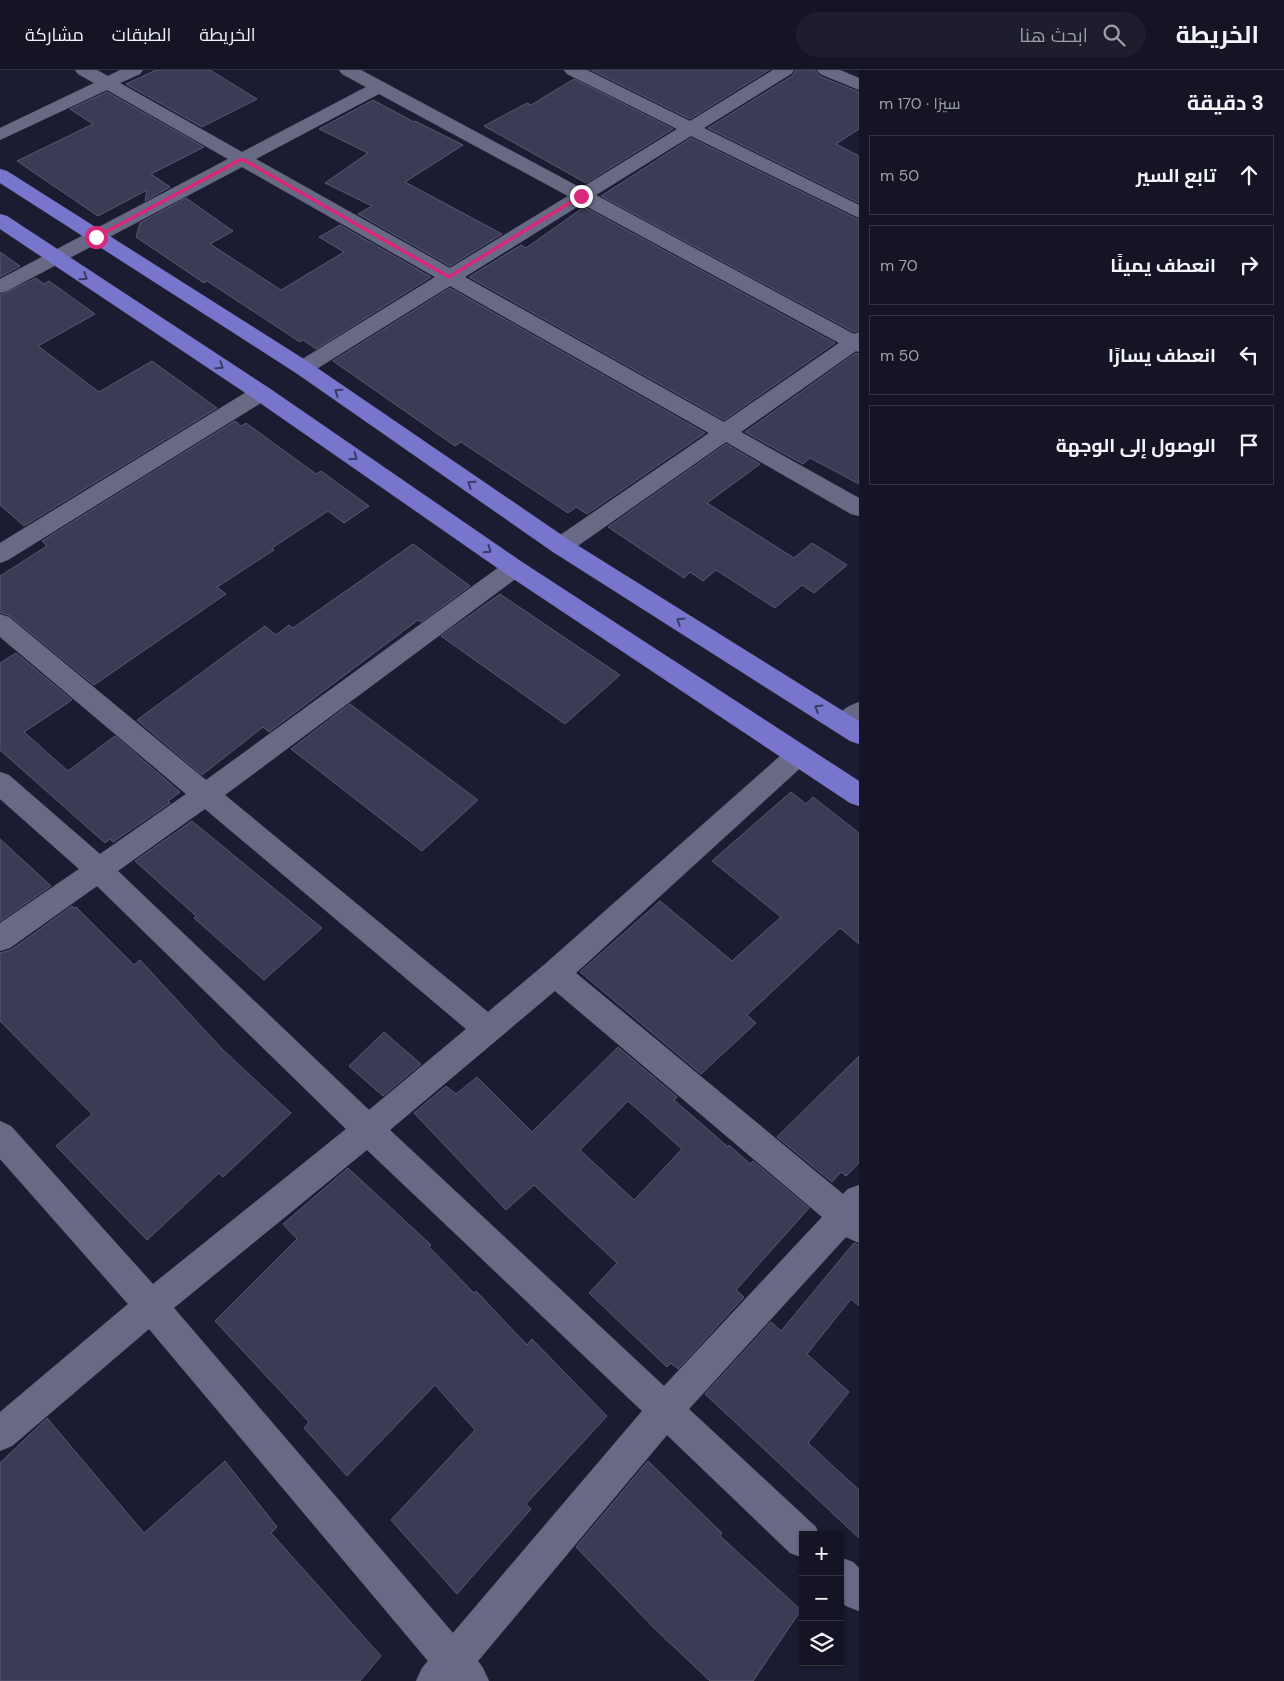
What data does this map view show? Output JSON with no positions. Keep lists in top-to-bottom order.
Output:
{
  "page": {
    "header": "الخريطة",
    "search": "ابحث هنا",
    "nav": ["الخريطة", "الطبقات", "مشاركة"],
    "heading": ["3 دقيقة", "سيرًا · 170 m"],
    "list": [
      ["تابع السير", "50 m"],
      ["انعطف يمينًا", "70 m"],
      ["انعطف يسارًا", "50 m"],
      "الوصول إلى الوجهة"
    ],
    "map_buttons": ["+", "−"]
  }
}
